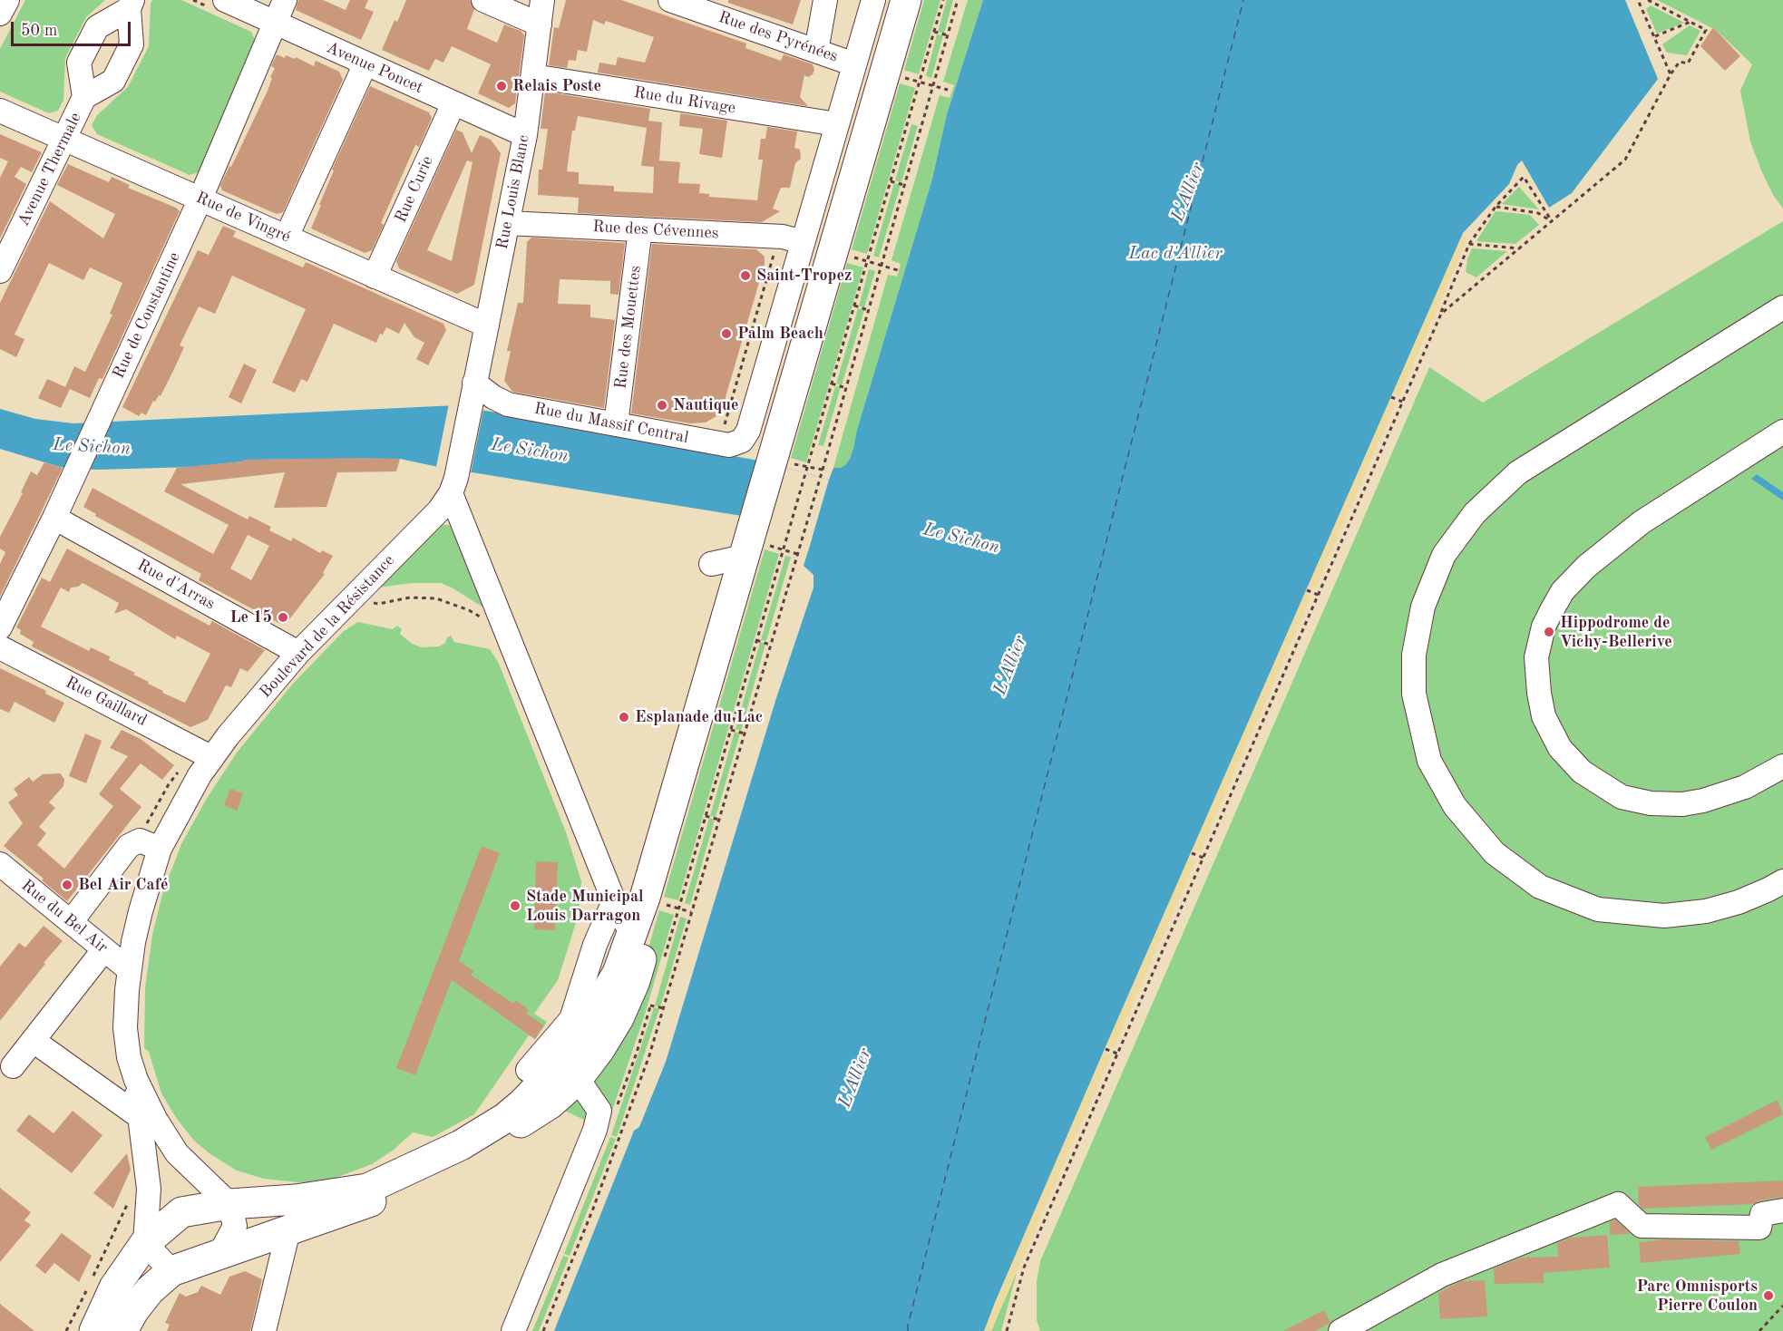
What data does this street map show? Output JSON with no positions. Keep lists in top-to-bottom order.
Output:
{
  "streets": {
    "street": [
      "Rue des Pyrénées",
      "Avenue Poncet",
      "Rue du Rivage",
      "Avenue Thermale",
      "Rue Curie",
      "Rue Louis Blanc",
      "Rue de Vingré",
      "Rue des Cévennes",
      "Rue de Constantine",
      "Rue des Mouettes",
      "Rue du Massif Central",
      "Rue d'Arras",
      "Boulevard de la Résistance",
      "Rue Gaillard",
      "Rue du Bel Air"
    ]
  },
  "crossings": [
    ["Avenue Poncet", "Rue Curie"],
    ["Avenue Poncet", "Rue Louis Blanc"],
    ["Avenue Poncet", "Rue de Constantine"],
    ["Rue du Rivage", "Rue Louis Blanc"],
    ["Avenue Thermale", "Rue de Vingré"],
    ["Rue Curie", "Rue de Vingré"],
    ["Rue Louis Blanc", "Rue de Vingré"],
    ["Rue Louis Blanc", "Rue des Cévennes"],
    ["Rue Louis Blanc", "Rue du Massif Central"],
    ["Rue Louis Blanc", "Boulevard de la Résistance"],
    ["Rue de Vingré", "Rue de Constantine"],
    ["Rue des Cévennes", "Rue des Mouettes"],
    ["Rue de Constantine", "Rue d'Arras"],
    ["Rue des Mouettes", "Rue du Massif Central"],
    ["Rue d'Arras", "Boulevard de la Résistance"],
    ["Boulevard de la Résistance", "Rue Gaillard"],
    ["Boulevard de la Résistance", "Rue du Bel Air"]
  ],
  "water": ["L'Allier", "Lac d'Allier", "Le Sichon"],
  "places": [
    "Relais Poste",
    "Saint-Tropez",
    "Palm Beach",
    "Nautique",
    "Le 15",
    "Hippodrome de Vichy-Bellerive",
    "Esplanade du Lac",
    "Bel Air Café",
    "Stade Municipal Louis Darragon",
    "Parc Omnisports Pierre Coulon"
  ],
  "scale_bar": "50 m"
}
